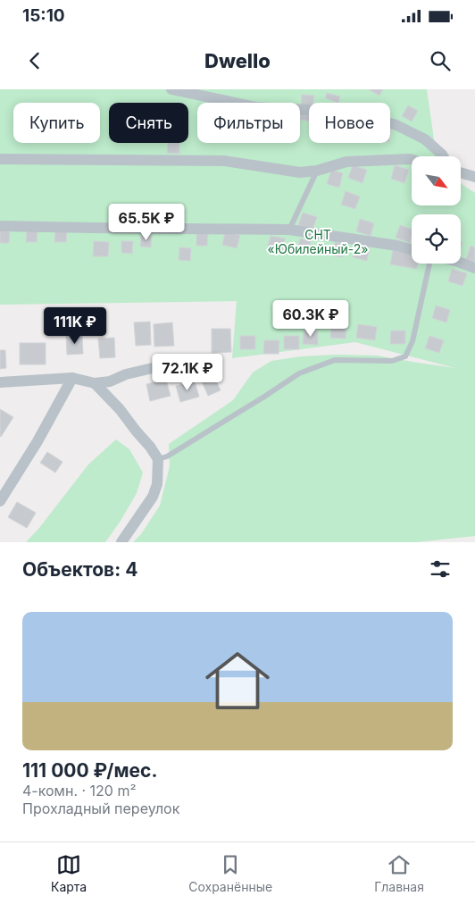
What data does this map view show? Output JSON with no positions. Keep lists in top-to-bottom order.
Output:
{
  "parks": ["СНТ «Юбилейный-2»"],
  "north": "bottom right",
  "page": {
    "status": "15:10",
    "header": "Dwello",
    "chip": [
      "Купить",
      "Снять",
      "Фильтры",
      "Новое"
    ],
    "price": [
      "65.5K ₽",
      "60.3K ₽",
      "111K ₽",
      "72.1K ₽"
    ],
    "heading": "Объектов: 4",
    "list": [
      {
        "name": "111 000 ₽/мес.",
        "note": "4-комн. · 120 m² · Прохладный переулок"
      }
    ],
    "tabs": ["Карта", "Сохранённые", "Главная"]
  }
}
